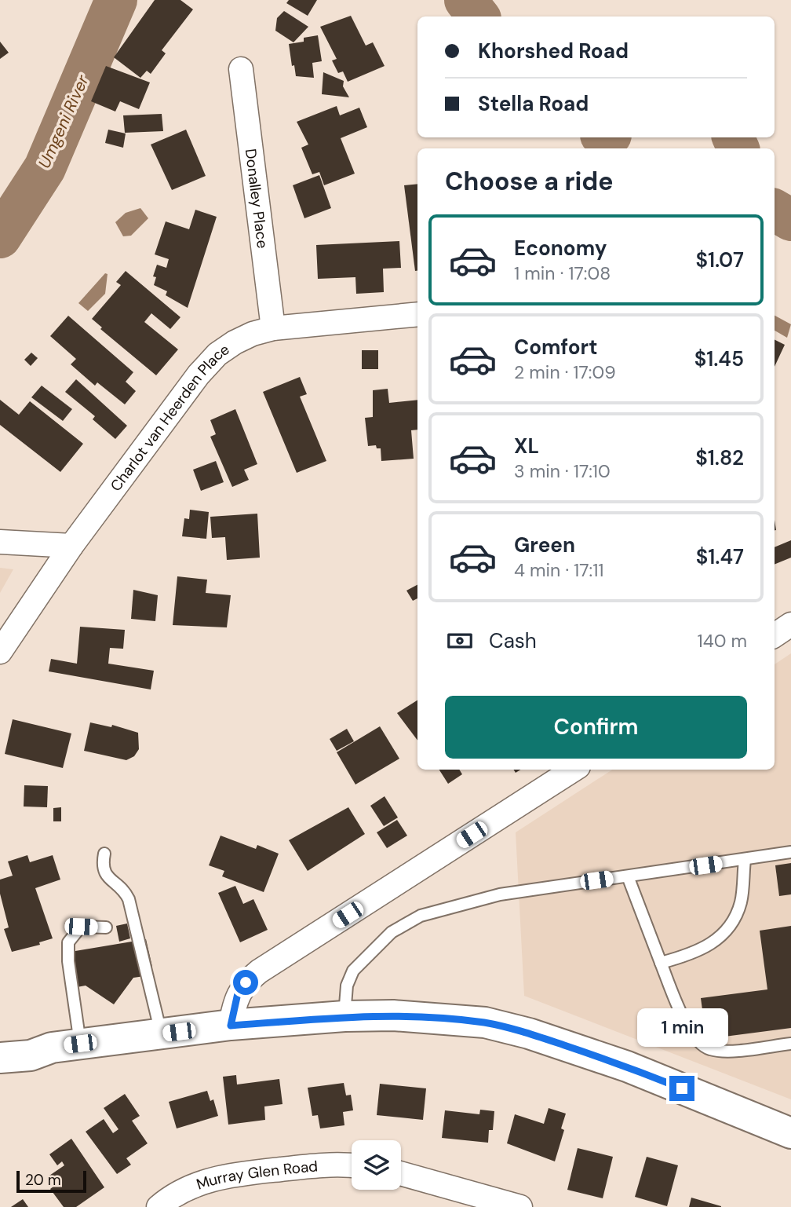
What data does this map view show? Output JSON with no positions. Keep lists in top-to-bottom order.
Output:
{
  "streets": {
    "street": ["Donalley Place", "Charlot van Heerden Place", "Murray Glen Road"]
  },
  "crossings": [
    ["Donalley Place", "Charlot van Heerden Place"]
  ],
  "water": ["Umgeni River"],
  "scale_bar": "20 m",
  "page": {
    "banner": ["Khorshed Road", "Stella Road"],
    "heading": "Choose a ride",
    "list": [
      {
        "name": "Economy",
        "note": "1 min · 17:08",
        "value": "$1.07"
      },
      {
        "name": "Comfort",
        "note": "2 min · 17:09",
        "value": "$1.45"
      },
      {
        "name": "XL",
        "note": "3 min · 17:10",
        "value": "$1.82"
      },
      {
        "name": "Green",
        "note": "4 min · 17:11",
        "value": "$1.47"
      }
    ],
    "pay": ["Cash", "140 m"],
    "buttons": "Confirm",
    "bubble": "1 min",
    "scale": "20 m"
  }
}
